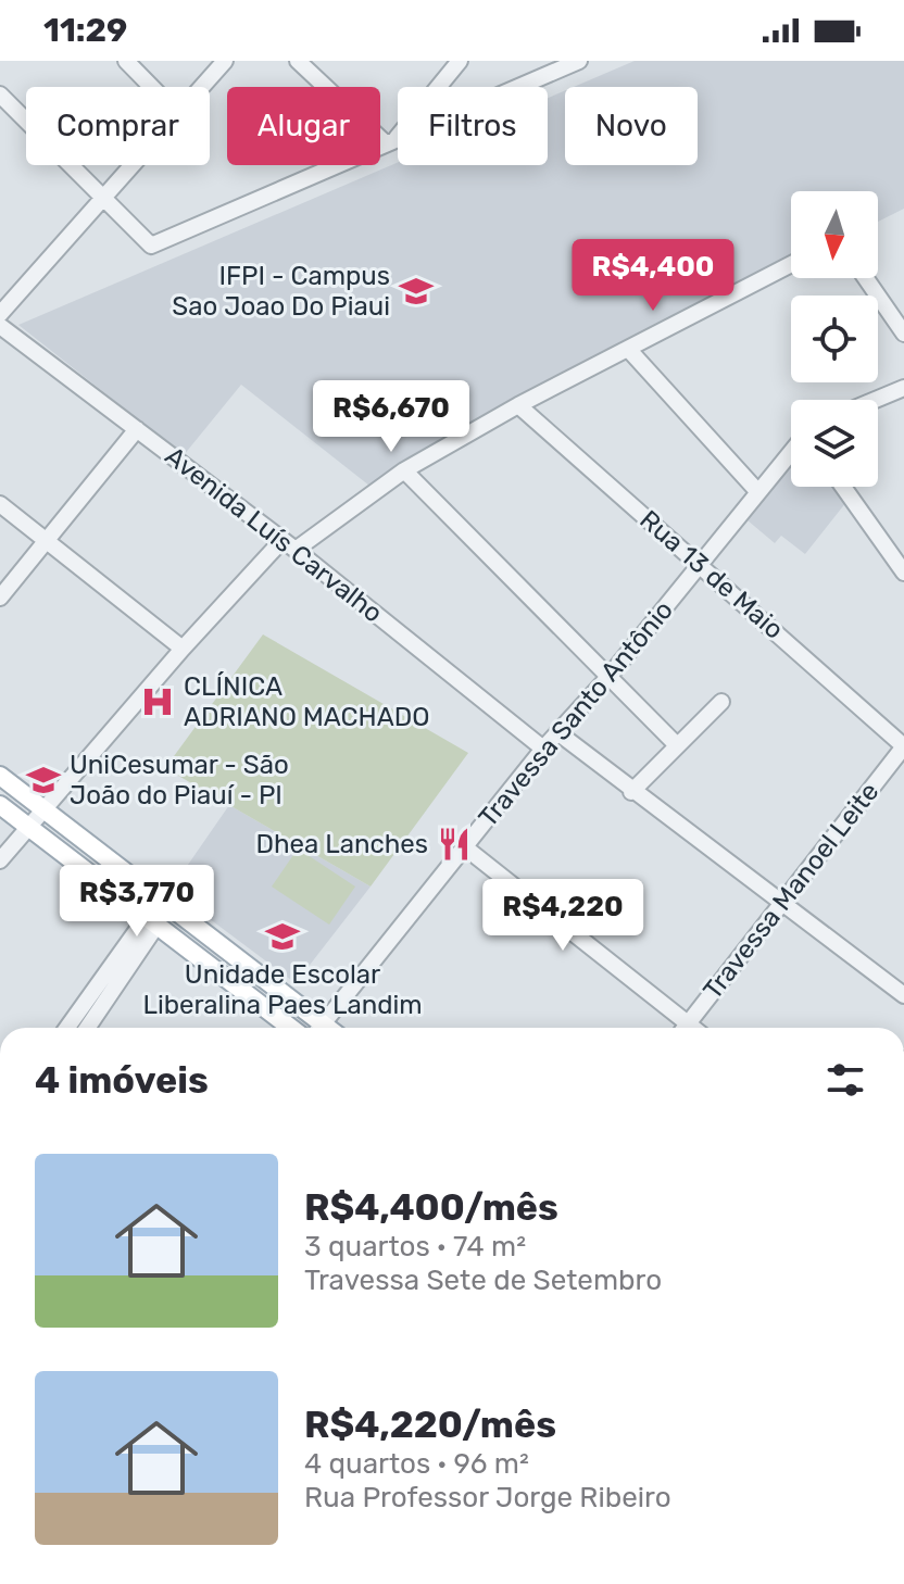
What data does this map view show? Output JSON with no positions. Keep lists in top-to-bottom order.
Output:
{
  "streets": {
    "street": [
      "Avenida Luís Carvalho",
      "Rua 13 de Maio",
      "Travessa Santo Antônio",
      "Travessa Manoel Leite"
    ]
  },
  "crossings": [
    ["Avenida Luís Carvalho", "Travessa Santo Antônio"],
    ["Rua 13 de Maio", "Travessa Santo Antônio"],
    ["Rua 13 de Maio", "Travessa Manoel Leite"]
  ],
  "places": {
    "school or university": ["IFPI - Campus Sao Joao Do Piaui", "UniCesumar - São João do Piauí - PI", "Unidade Escolar Liberalina Paes Landim"],
    "hospital": ["CLÍNICA ADRIANO MACHADO"],
    "restaurant": ["Dhea Lanches"]
  },
  "north": "bottom",
  "page": {
    "status": "11:29",
    "chip": [
      "Comprar",
      "Alugar",
      "Filtros",
      "Novo"
    ],
    "price": [
      "R$4,400",
      "R$6,670",
      "R$3,770",
      "R$4,220"
    ],
    "heading": "4 imóveis",
    "list": [
      {
        "name": "R$4,400/mês",
        "note": "3 quartos · 74 m² · Travessa Sete de Setembro"
      },
      {
        "name": "R$4,220/mês",
        "note": "4 quartos · 96 m² · Rua Professor Jorge Ribeiro"
      }
    ]
  }
}
